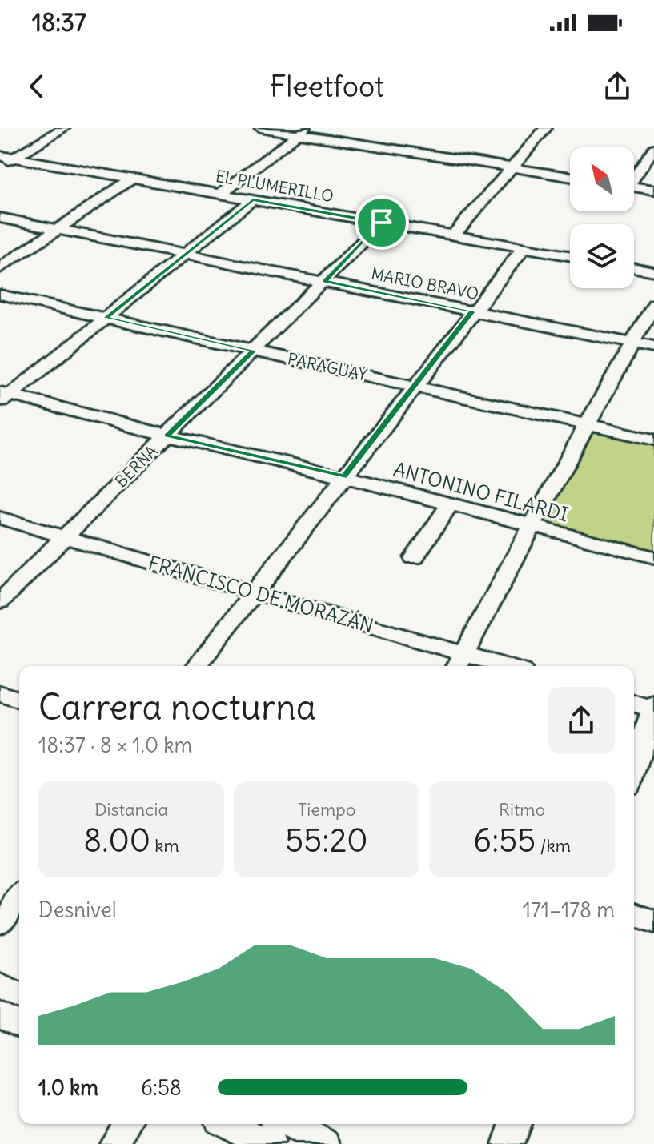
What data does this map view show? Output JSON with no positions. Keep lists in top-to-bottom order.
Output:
{
  "streets": {
    "street": [
      "EL PLUMERILLO",
      "MARIO BRAVO",
      "PARAGUAY",
      "BERNA",
      "ANTONINO FILARDI",
      "FRANCISCO DE MORAZÁN"
    ]
  },
  "crossings": [
    ["EL PLUMERILLO", "BERNA"],
    ["MARIO BRAVO", "BERNA"],
    ["PARAGUAY", "BERNA"],
    ["BERNA", "ANTONINO FILARDI"],
    ["BERNA", "FRANCISCO DE MORAZÁN"]
  ],
  "north": "top left",
  "page": {
    "status": "18:37",
    "header": "Fleetfoot",
    "heading": ["Carrera nocturna", "18:37 · 8 × 1.0 km"],
    "stats": [
      ["Distancia", "8.00 km"],
      ["Tiempo", "55:20"],
      ["Ritmo", "6:55 /km"]
    ],
    "chart": ["Desnivel", "171–178 m"],
    "list": [
      {
        "name": "1.0 km",
        "note": "6:58"
      }
    ]
  }
}
